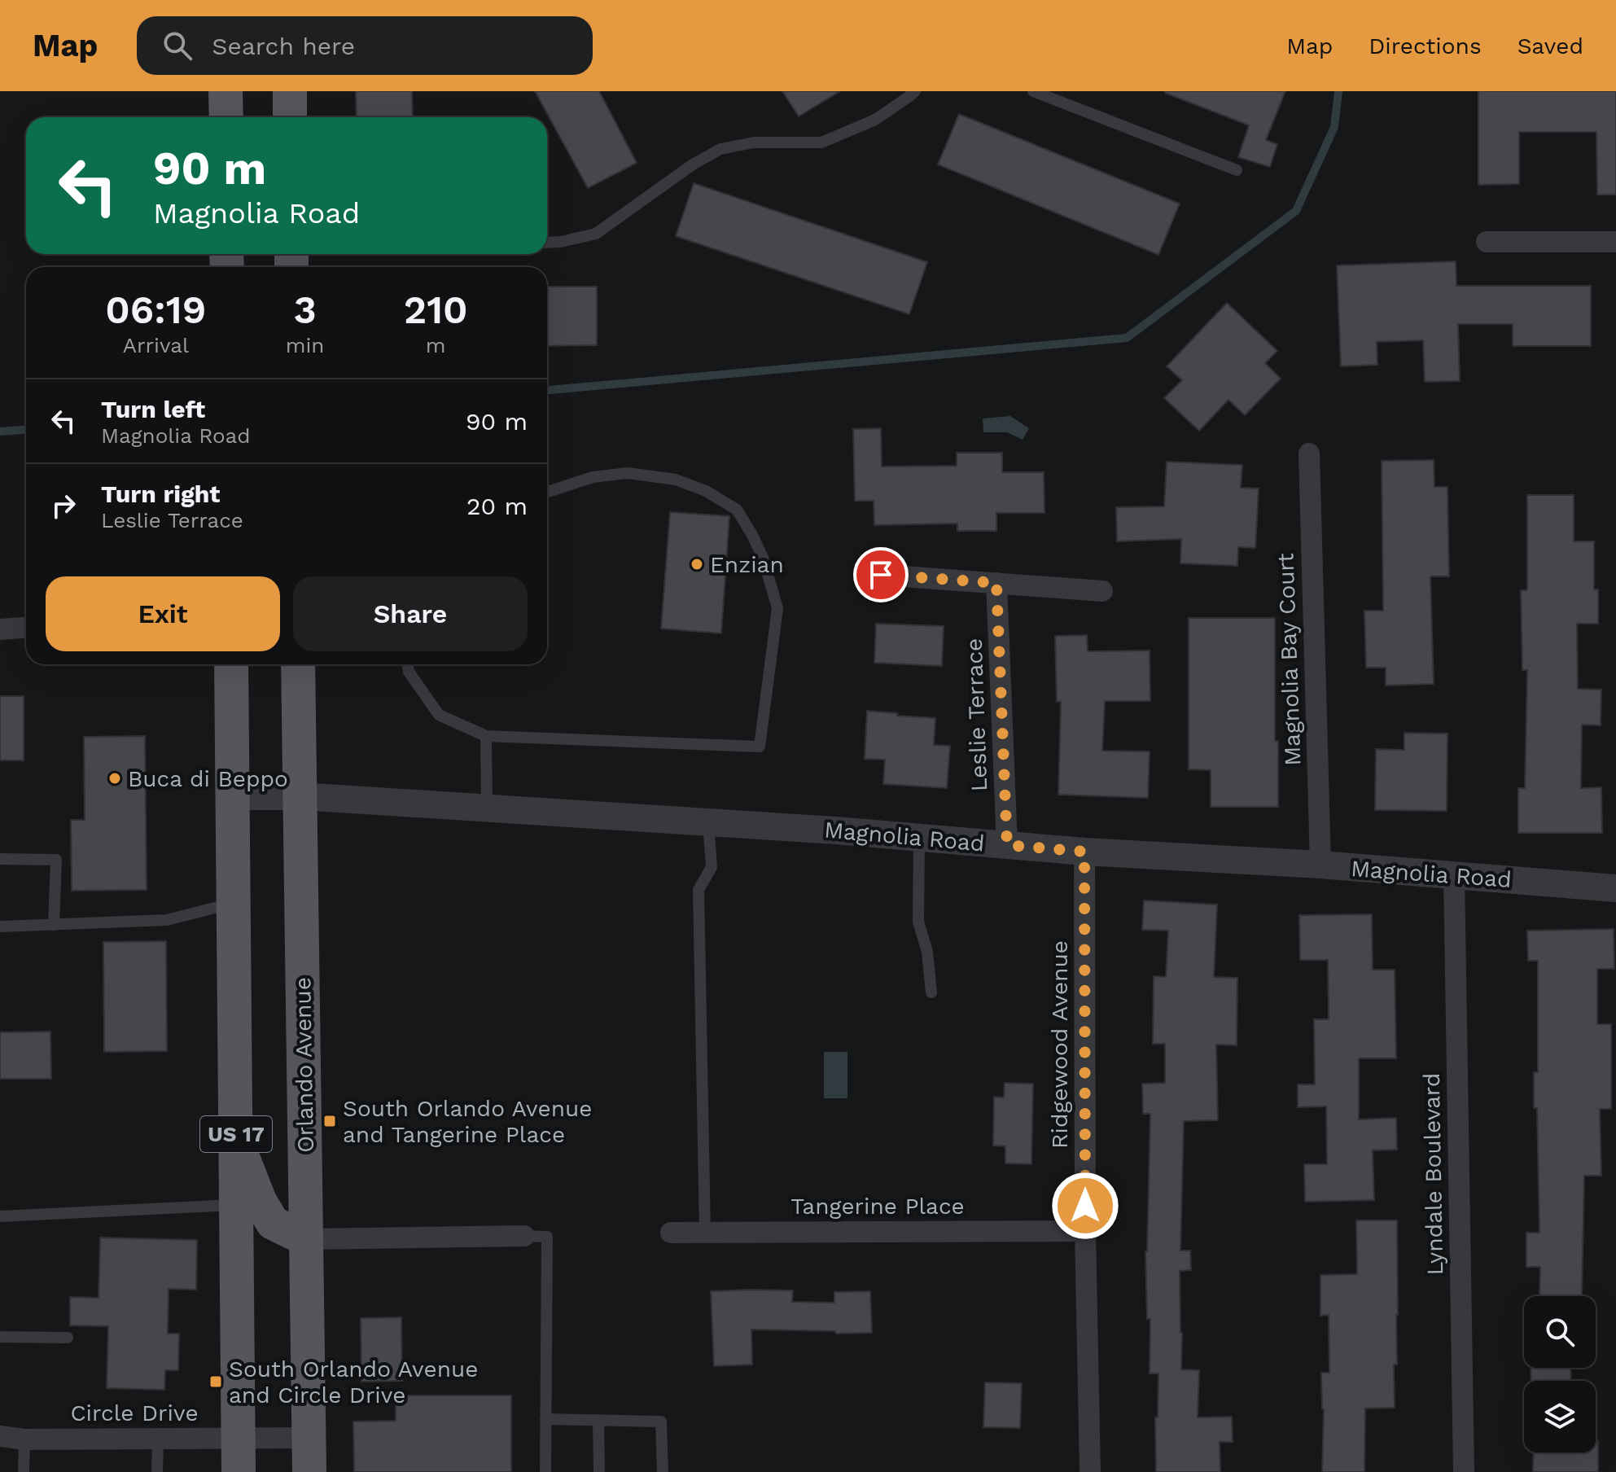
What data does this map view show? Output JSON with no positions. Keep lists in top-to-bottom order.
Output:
{
  "streets": {
    "main road": ["Orlando Avenue", "US 17"],
    "street": [
      "Magnolia Bay Court",
      "Leslie Terrace",
      "Magnolia Road",
      "Ridgewood Avenue",
      "Lyndale Boulevard",
      "Tangerine Place",
      "Circle Drive"
    ]
  },
  "crossings": [
    ["Magnolia Bay Court", "Magnolia Road"],
    ["Leslie Terrace", "Magnolia Road"],
    ["Magnolia Road", "Ridgewood Avenue"],
    ["Magnolia Road", "Orlando Avenue"],
    ["Magnolia Road", "US 17"],
    ["Magnolia Road", "Lyndale Boulevard"],
    ["Ridgewood Avenue", "Tangerine Place"],
    ["Orlando Avenue", "Circle Drive"],
    ["US 17", "Circle Drive"]
  ],
  "places": {
    "other": ["Enzian", "Buca di Beppo"],
    "transit": ["South Orlando Avenue and Tangerine Place", "South Orlando Avenue and Circle Drive"]
  },
  "page": {
    "header": "Map",
    "search": "Search here",
    "nav": ["Map", "Directions", "Saved"],
    "turn": ["90 m", "Magnolia Road"],
    "eta": [
      "06:19",
      "Arrival",
      "3",
      "min",
      "210",
      "m"
    ],
    "list": [
      {
        "name": "Turn left",
        "note": "Magnolia Road",
        "value": "90 m"
      },
      {
        "name": "Turn right",
        "note": "Leslie Terrace",
        "value": "20 m"
      }
    ],
    "buttons": ["Exit", "Share"]
  }
}
